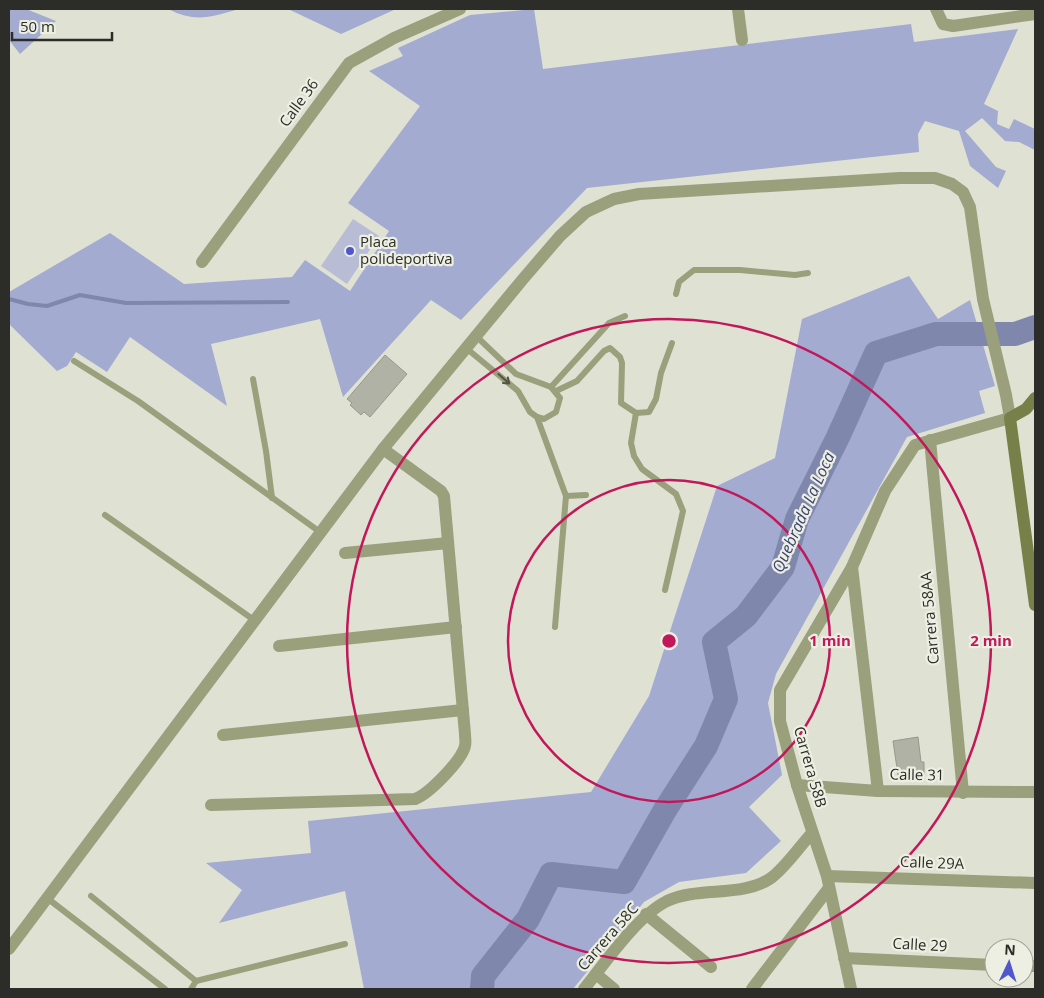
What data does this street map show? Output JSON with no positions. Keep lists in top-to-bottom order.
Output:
{
  "streets": {
    "street": [
      "Calle 36",
      "Carrera 58AA",
      "Carrera 58B",
      "Calle 31",
      "Calle 29A",
      "Carrera 58C",
      "Calle 29"
    ]
  },
  "crossings": [
    ["Carrera 58AA", "Carrera 58B"],
    ["Carrera 58AA", "Calle 31"],
    ["Carrera 58B", "Calle 31"],
    ["Carrera 58B", "Calle 29A"],
    ["Carrera 58B", "Carrera 58C"],
    ["Carrera 58B", "Calle 29"]
  ],
  "water": ["Quebrada La Loca"],
  "places": ["Placa polideportiva"],
  "scale_bar": "50 m",
  "north": "top",
  "rings": ["1 min", "2 min"]
}
